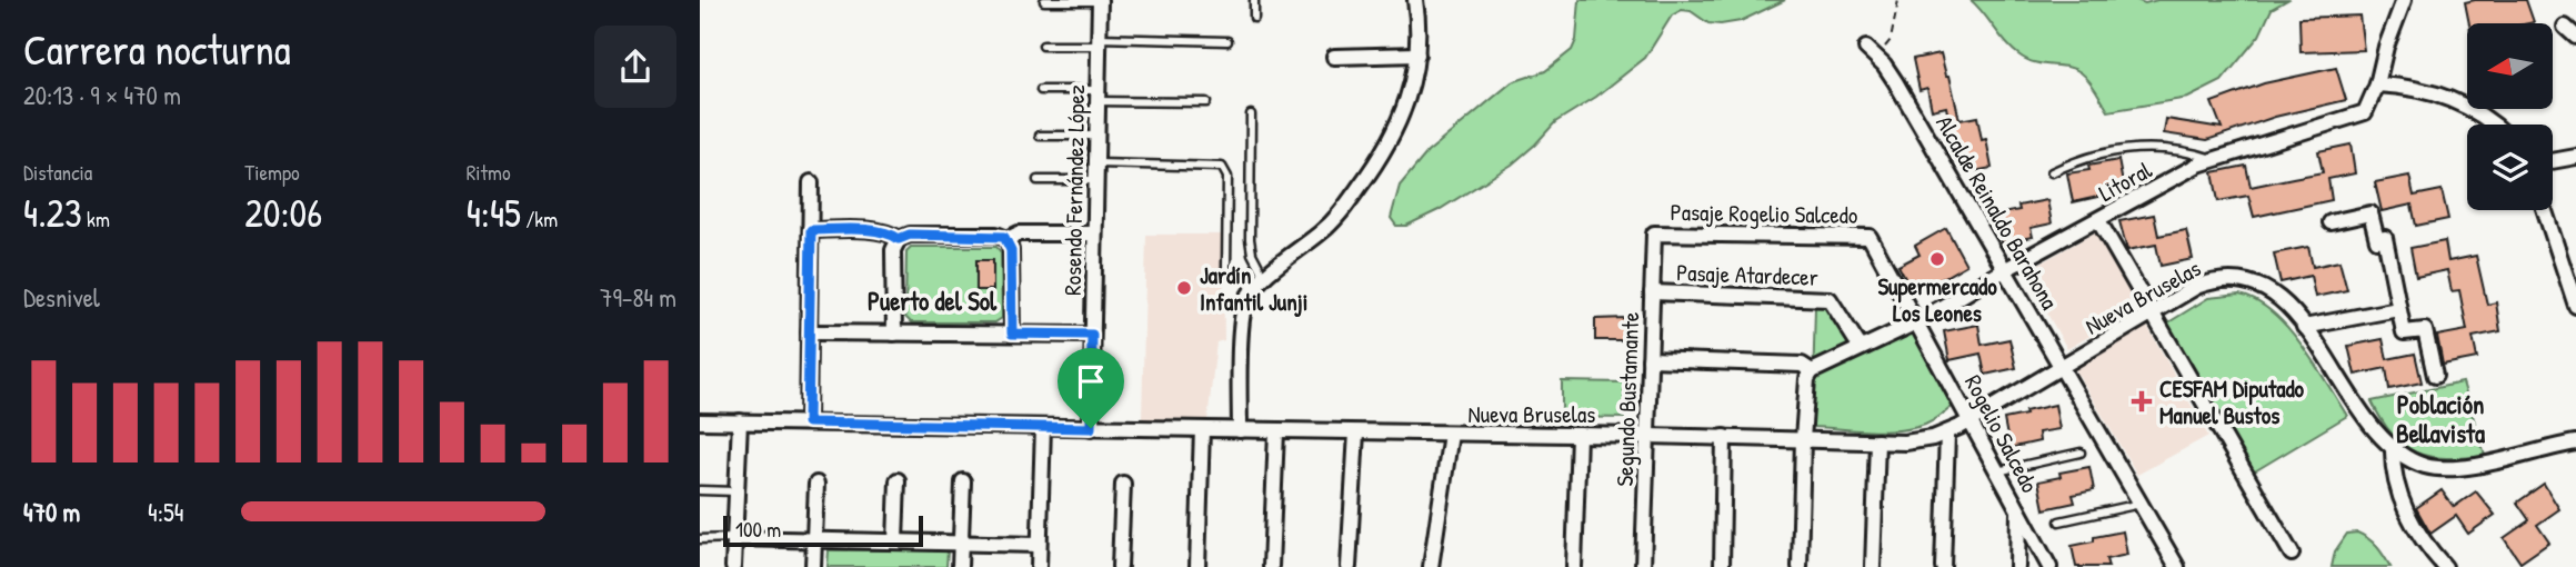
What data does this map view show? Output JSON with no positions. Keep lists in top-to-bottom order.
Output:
{
  "streets": {
    "street": [
      "Litoral",
      "Rosendo Fernández López",
      "Alcalde Reinaldo Barahona",
      "Pasaje Rogelio Salcedo",
      "Pasaje Atardecer",
      "Nueva Bruselas",
      "Segundo Bustamante",
      "Rogelio Salcedo"
    ]
  },
  "crossings": [
    ["Litoral", "Alcalde Reinaldo Barahona"],
    ["Litoral", "Pasaje Rogelio Salcedo"],
    ["Litoral", "Pasaje Atardecer"],
    ["Litoral", "Rogelio Salcedo"],
    ["Rosendo Fernández López", "Nueva Bruselas"],
    ["Alcalde Reinaldo Barahona", "Nueva Bruselas"],
    ["Pasaje Rogelio Salcedo", "Segundo Bustamante"],
    ["Pasaje Rogelio Salcedo", "Rogelio Salcedo"],
    ["Pasaje Atardecer", "Segundo Bustamante"],
    ["Nueva Bruselas", "Segundo Bustamante"],
    ["Nueva Bruselas", "Rogelio Salcedo"]
  ],
  "districts": ["Puerto del Sol", "Población Bellavista"],
  "places": {
    "other": ["Supermercado Los Leones", "Jardín Infantil Junji"],
    "health": ["CESFAM Diputado Manuel Bustos"]
  },
  "scale_bar": "100 m",
  "north": "left",
  "page": {
    "heading": ["Carrera nocturna", "20:13 · 9 × 470 m"],
    "stats": [
      ["Distancia", "4.23 km"],
      ["Tiempo", "20:06"],
      ["Ritmo", "4:45 /km"]
    ],
    "chart": ["Desnivel", "79–84 m"],
    "list": [
      {
        "name": "470 m",
        "note": "4:54"
      }
    ],
    "scale": "100 m"
  }
}
